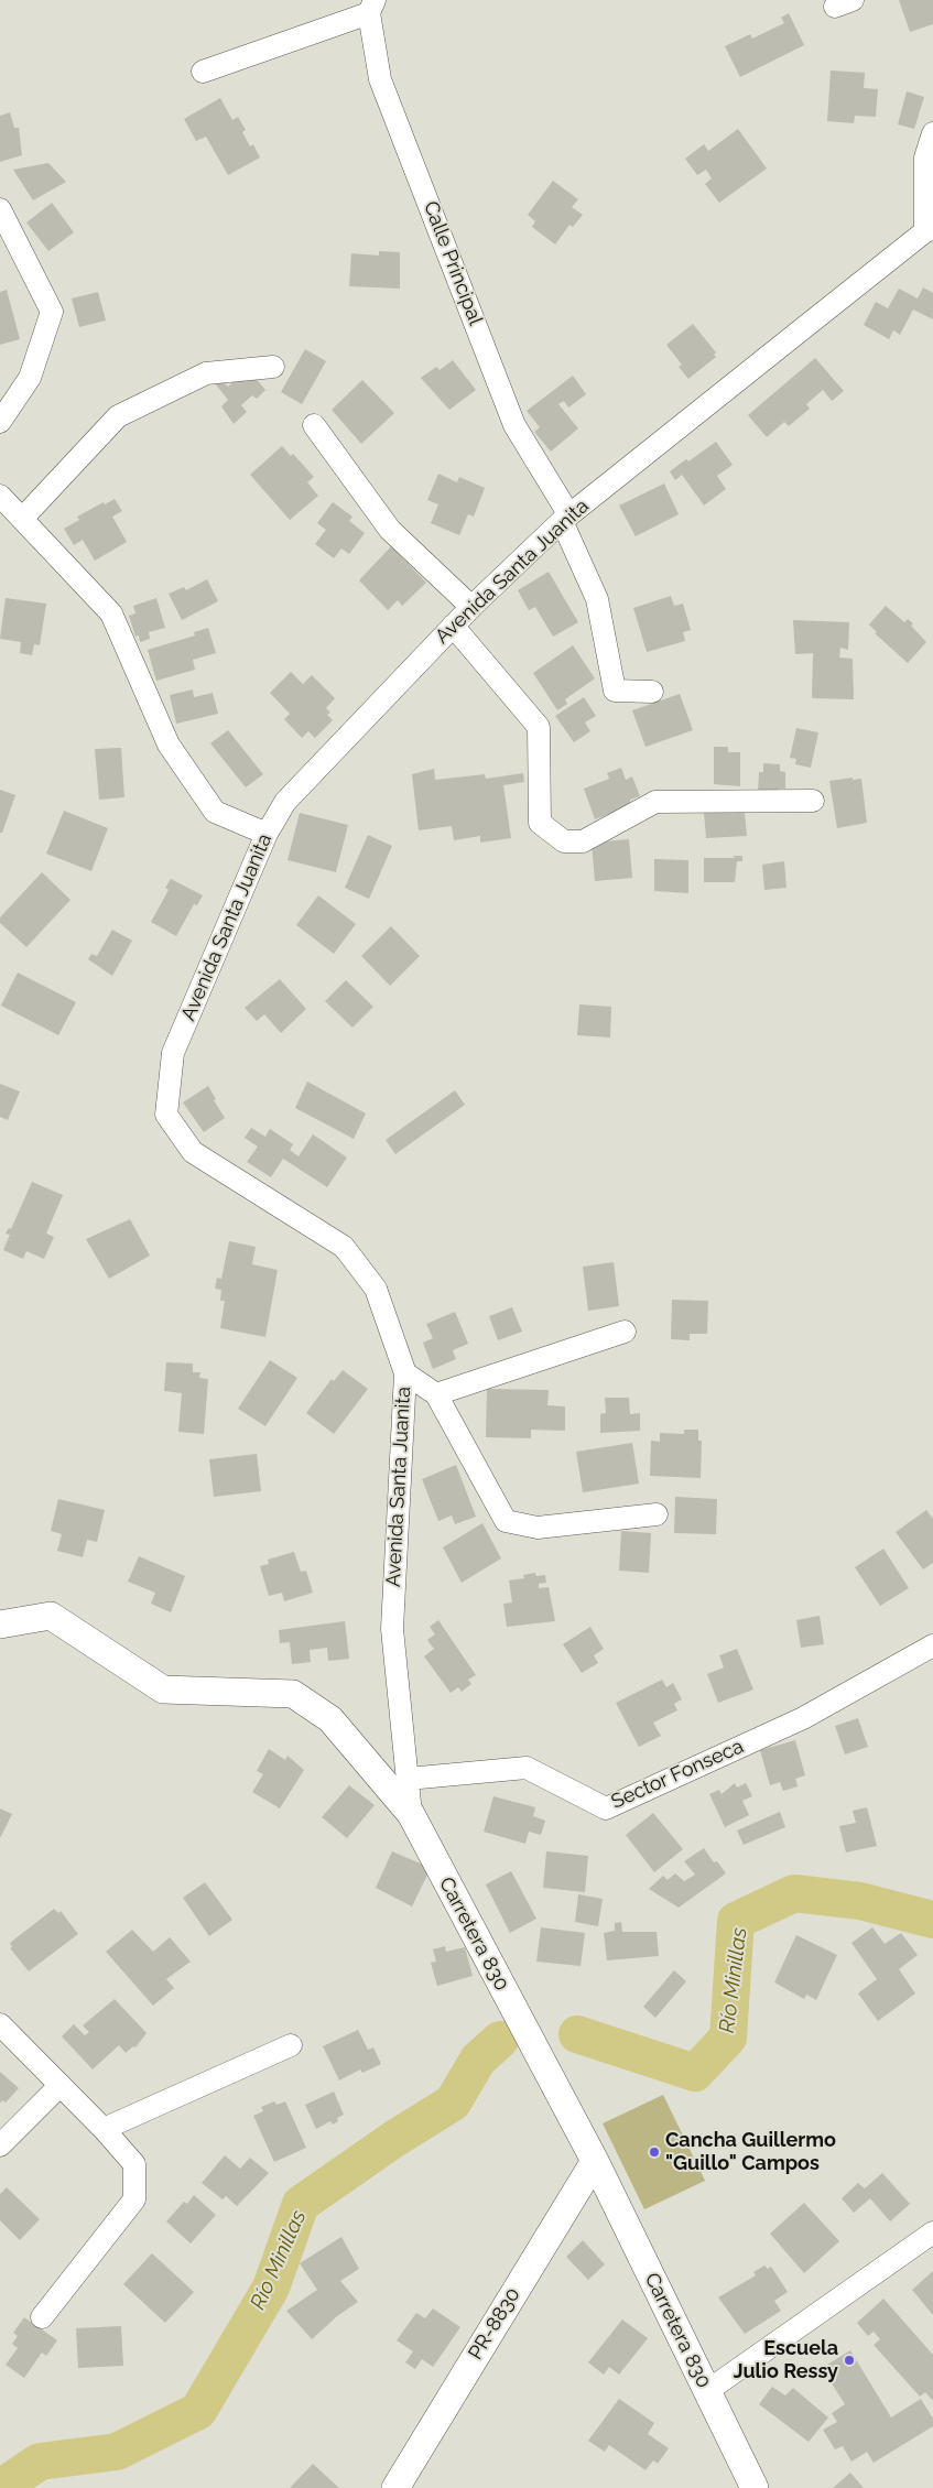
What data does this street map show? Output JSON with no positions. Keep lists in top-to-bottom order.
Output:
{
  "streets": {
    "street": [
      "Calle Principal",
      "Avenida Santa Juanita",
      "Sector Fonseca",
      "Carretera 830",
      "PR-8830"
    ]
  },
  "crossings": [
    ["Calle Principal", "Avenida Santa Juanita"],
    ["Avenida Santa Juanita", "Sector Fonseca"],
    ["Avenida Santa Juanita", "Carretera 830"],
    ["Carretera 830", "PR-8830"]
  ],
  "water": ["Río Minillas"],
  "places": ["Cancha Guillermo \"Guillo\" Campos", "Escuela Julio Ressy"]
}
